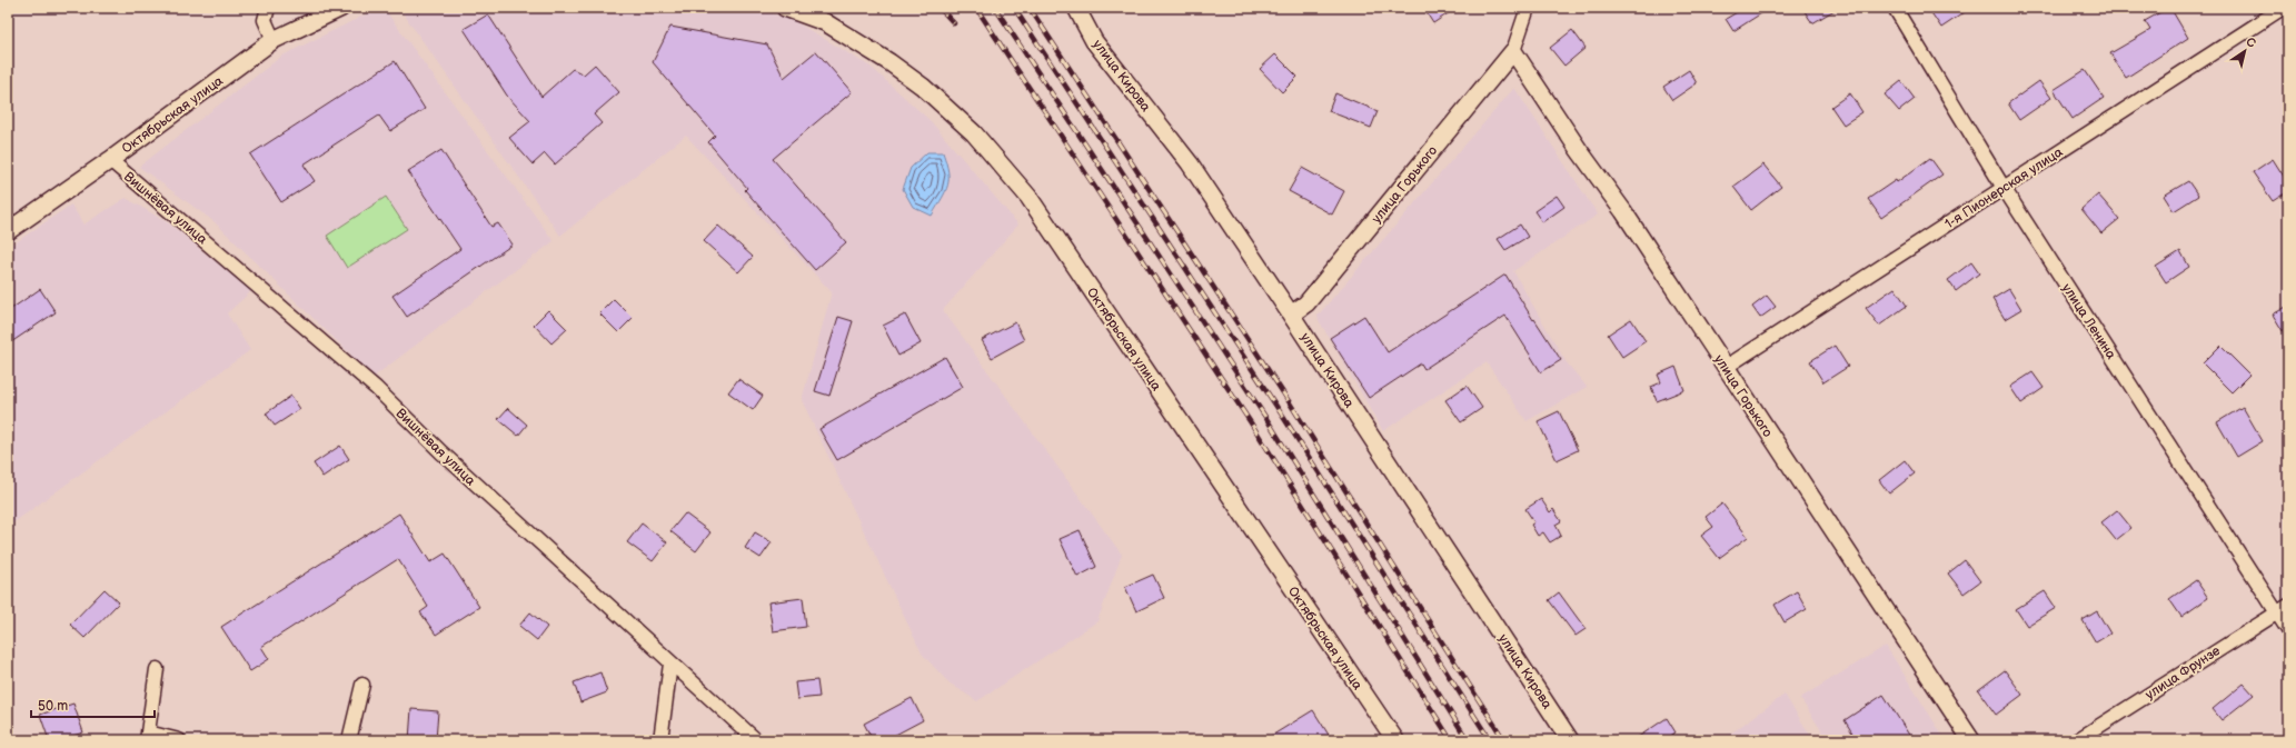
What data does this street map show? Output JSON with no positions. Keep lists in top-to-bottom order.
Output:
{
  "streets": {
    "street": [
      "улица Кирова",
      "Октябрьская улица",
      "улица Горького",
      "1-я Пионерская улица",
      "Вишнёвая улица",
      "улица Ленина",
      "улица Фрунзе"
    ]
  },
  "crossings": [
    ["улица Кирова", "улица Горького"],
    ["Октябрьская улица", "Вишнёвая улица"],
    ["улица Горького", "1-я Пионерская улица"],
    ["1-я Пионерская улица", "улица Ленина"],
    ["улица Ленина", "улица Фрунзе"]
  ],
  "scale_bar": "50 m",
  "north": "top right"
}
